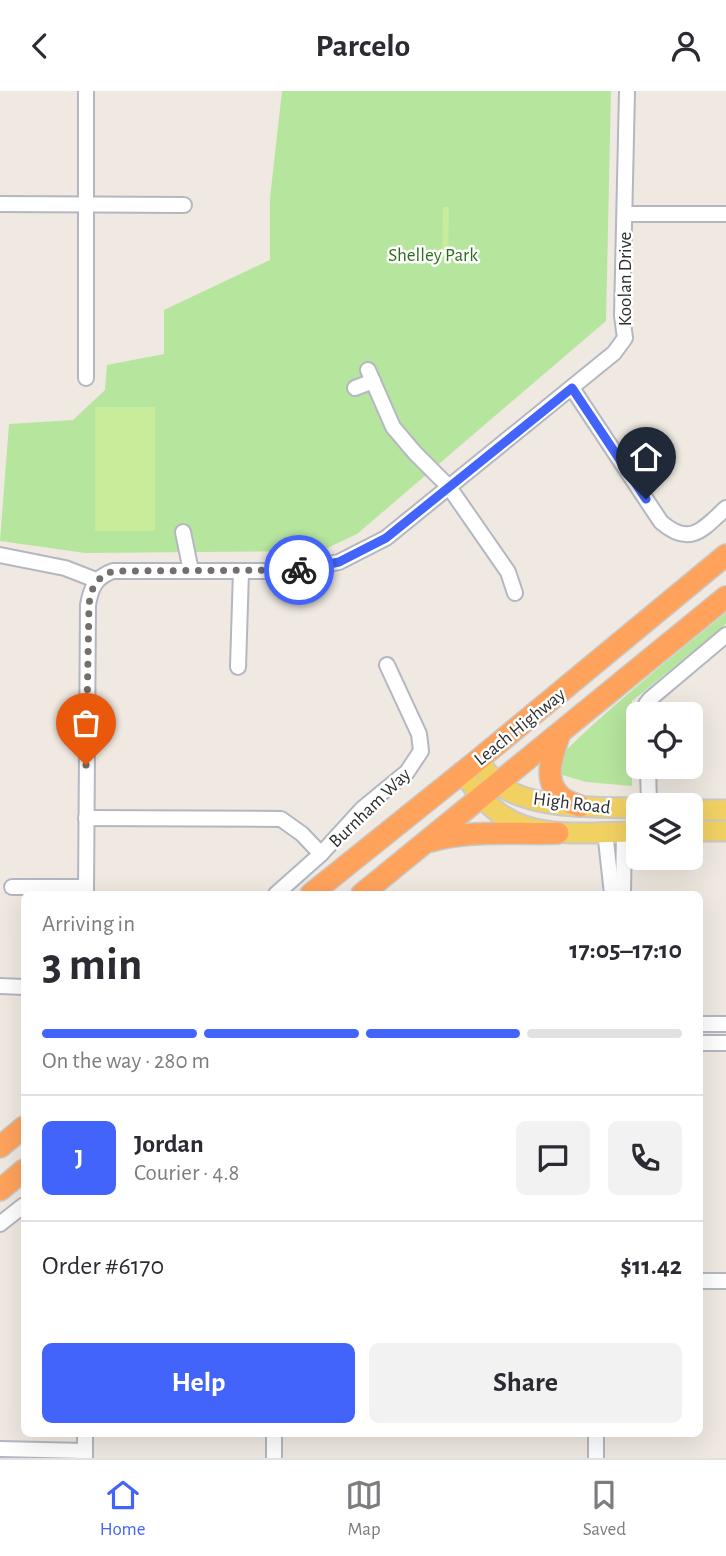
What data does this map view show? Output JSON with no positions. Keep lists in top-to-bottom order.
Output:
{
  "streets": {
    "highway": ["Leach Highway"],
    "main road": ["High Road"],
    "street": ["Koolan Drive", "Burnham Way"]
  },
  "crossings": [
    ["Leach Highway", "High Road"]
  ],
  "parks": ["Shelley Park"],
  "page": {
    "header": "Parcelo",
    "heading": ["3 min", "Arriving in", "17:05–17:10"],
    "panel": [
      "Jordan",
      "Courier · 4.8",
      "Order #6170",
      "$11.42"
    ],
    "bar": "On the way · 280 m",
    "round": "J",
    "buttons": ["Help", "Share"],
    "tabs": ["Home", "Map", "Saved"]
  }
}
